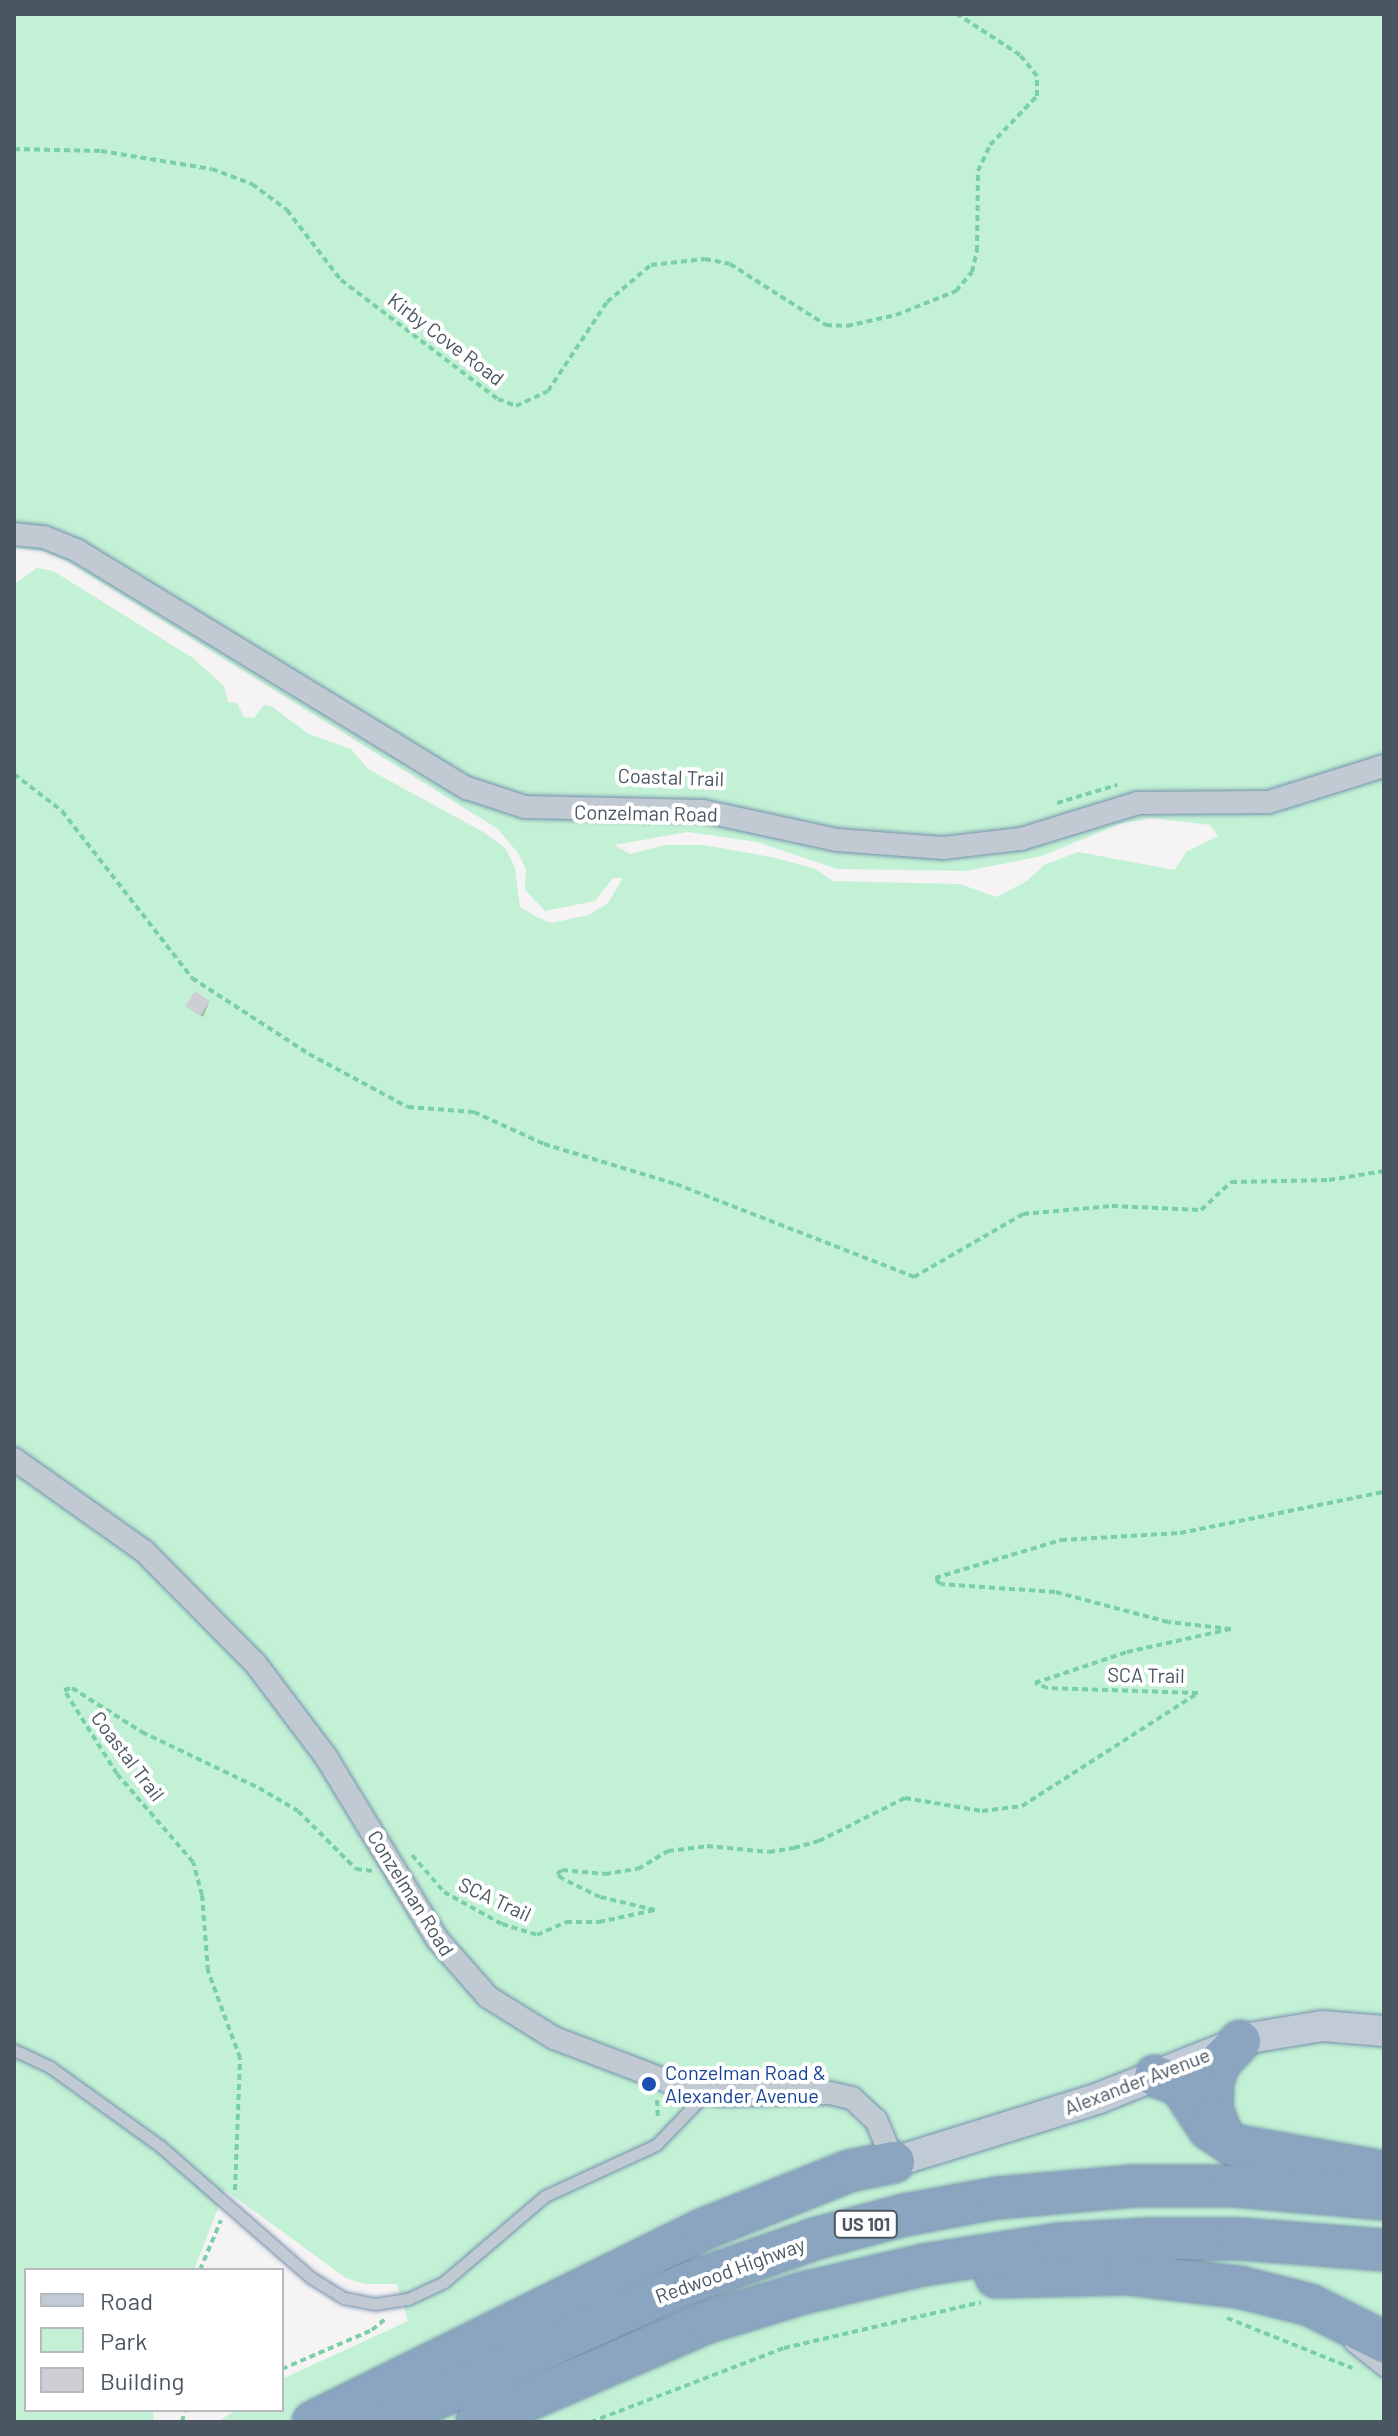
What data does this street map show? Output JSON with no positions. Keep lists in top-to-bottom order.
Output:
{
  "streets": {
    "highway": ["US 101", "Redwood Highway"],
    "main road": ["Alexander Avenue"],
    "street": ["Conzelman Road"],
    "path": ["Kirby Cove Road", "Coastal Trail", "SCA Trail"]
  },
  "crossings": [
    ["Conzelman Road", "Alexander Avenue"]
  ],
  "places": ["Conzelman Road & Alexander Avenue"],
  "legend": ["Road", "Park", "Building"]
}
